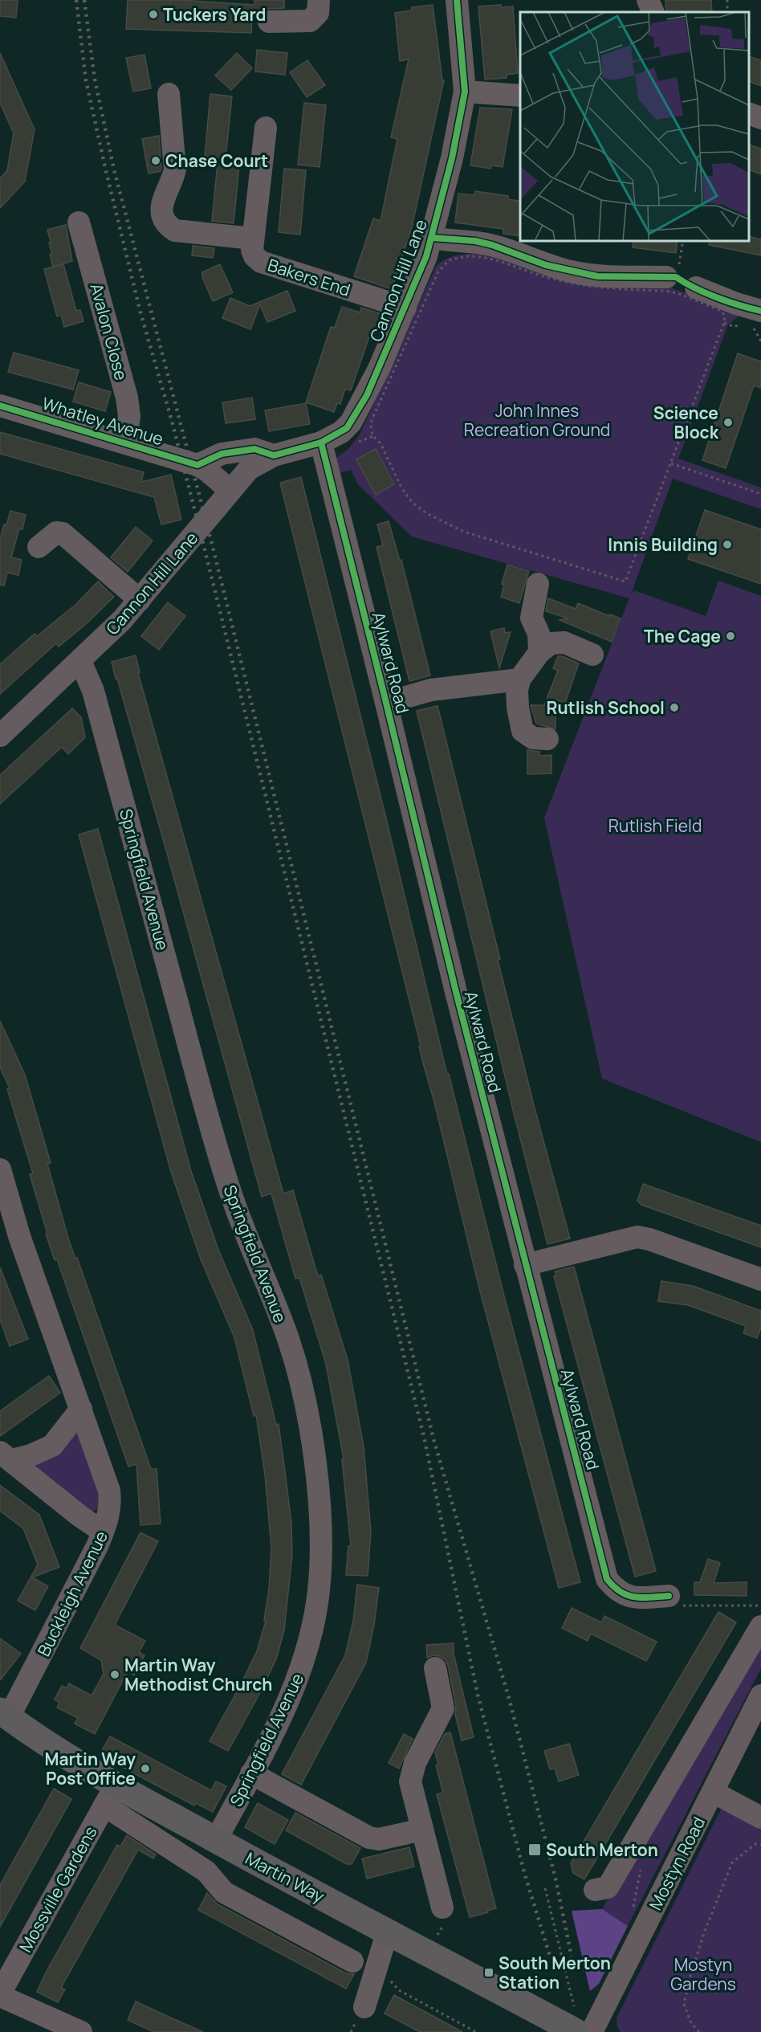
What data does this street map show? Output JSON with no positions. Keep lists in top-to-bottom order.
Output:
{
  "streets": {
    "main road": ["Martin Way"],
    "street": [
      "Bakers End",
      "Cannon Hill Lane",
      "Avalon Close",
      "Whatley Avenue",
      "Aylward Road",
      "Springfield Avenue",
      "Buckleigh Avenue",
      "Mostyn Road",
      "Mossville Gardens"
    ]
  },
  "crossings": [
    ["Bakers End", "Cannon Hill Lane"],
    ["Cannon Hill Lane", "Whatley Avenue"],
    ["Cannon Hill Lane", "Aylward Road"],
    ["Cannon Hill Lane", "Springfield Avenue"],
    ["Avalon Close", "Whatley Avenue"],
    ["Springfield Avenue", "Martin Way"],
    ["Buckleigh Avenue", "Martin Way"],
    ["Martin Way", "Mossville Gardens"]
  ],
  "parks": ["John Innes Recreation Ground", "Rutlish Field", "Mostyn Gardens"],
  "places": {
    "other": [
      "Tuckers Yard",
      "Chase Court",
      "Science Block",
      "Innis Building",
      "The Cage",
      "Rutlish School",
      "Martin Way Methodist Church",
      "Martin Way Post Office"
    ],
    "transit": ["South Merton", "South Merton Station"]
  }
}
